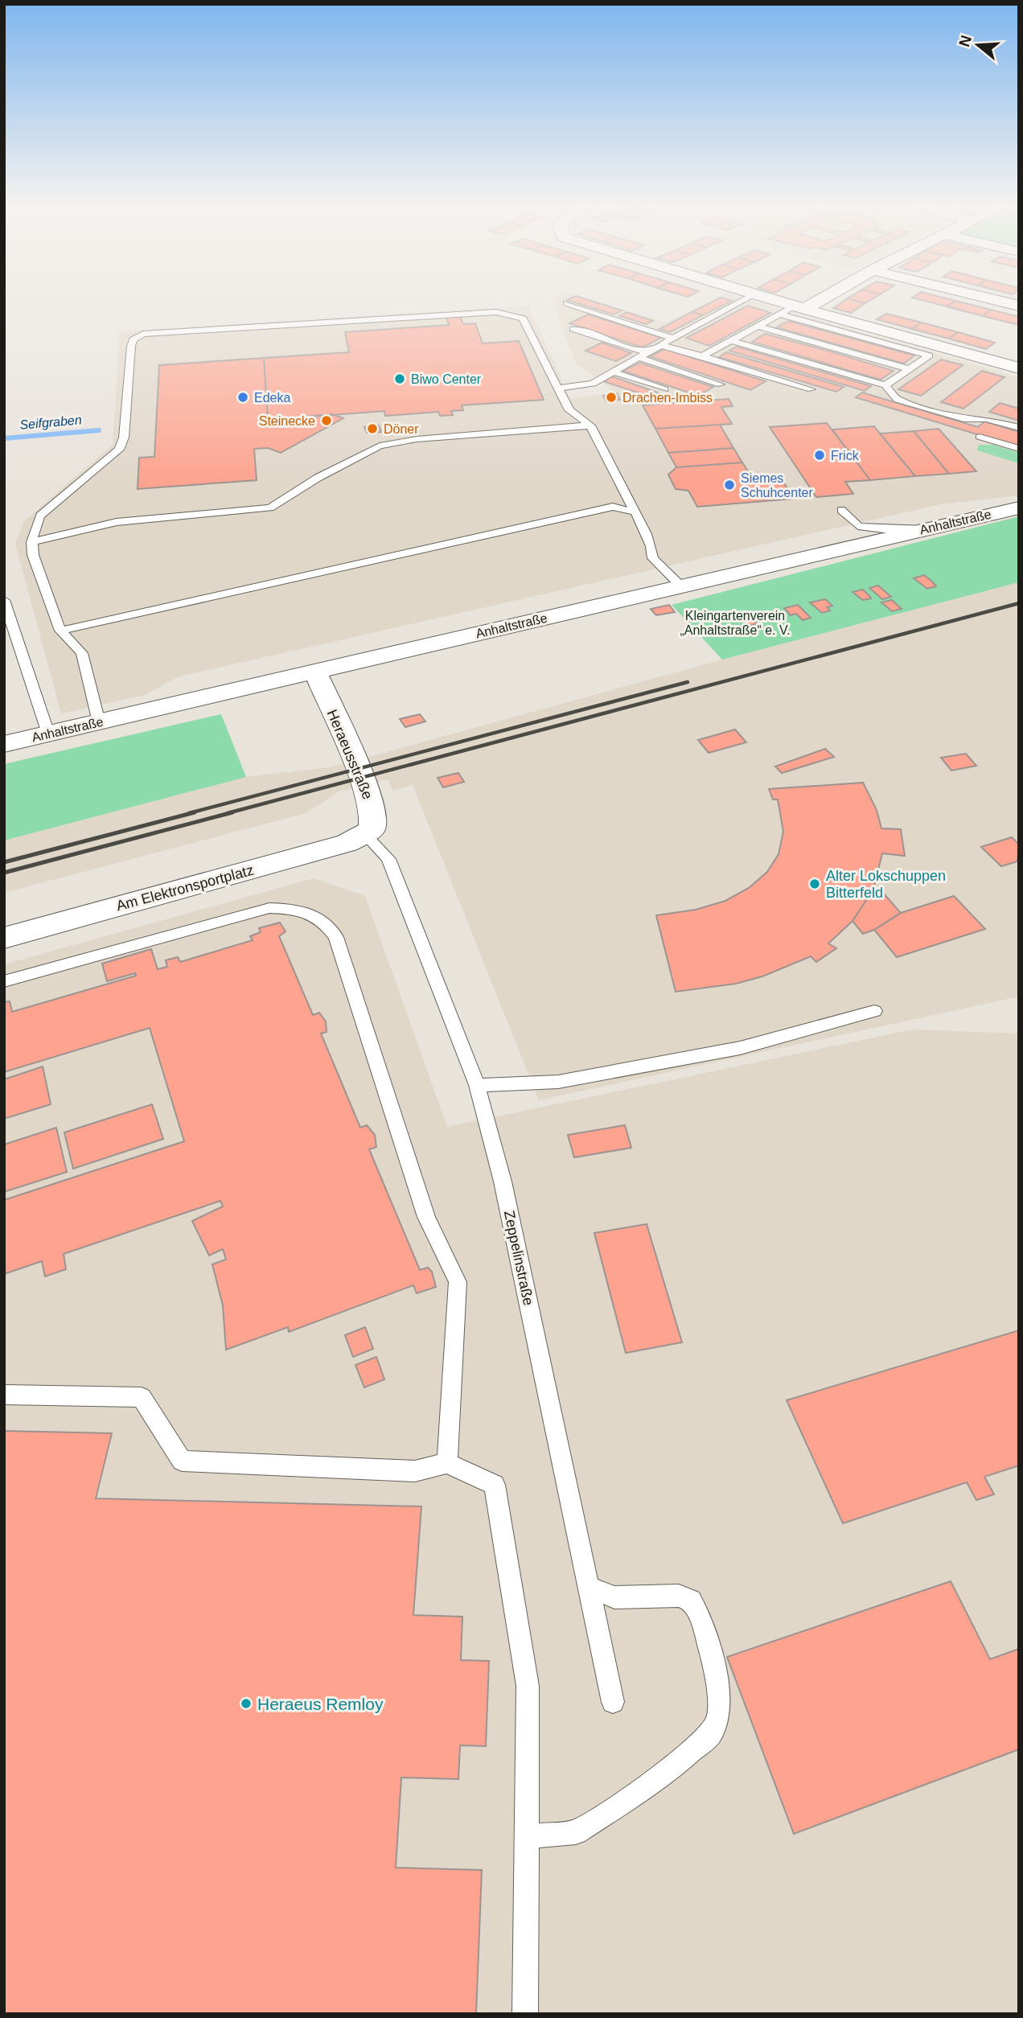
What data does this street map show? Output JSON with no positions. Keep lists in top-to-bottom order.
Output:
{
  "streets": {
    "street": ["Anhaltstraße", "Heraeusstraße", "Am Elektronsportplatz"],
    "lane": ["Zeppelinstraße"]
  },
  "crossings": [
    ["Anhaltstraße", "Heraeusstraße"],
    ["Heraeusstraße", "Am Elektronsportplatz"],
    ["Heraeusstraße", "Zeppelinstraße"],
    ["Am Elektronsportplatz", "Zeppelinstraße"]
  ],
  "water": ["Seifgraben"],
  "parks": ["Kleingartenverein „Anhaltstraße“ e. V."],
  "places": [
    "Biwo Center",
    "Edeka",
    "Drachen-Imbiss",
    "Steinecke",
    "Döner",
    "Frick",
    "Siemes Schuhcenter",
    "Alter Lokschuppen Bitterfeld",
    "Heraeus Remloy"
  ],
  "north": "left"
}
